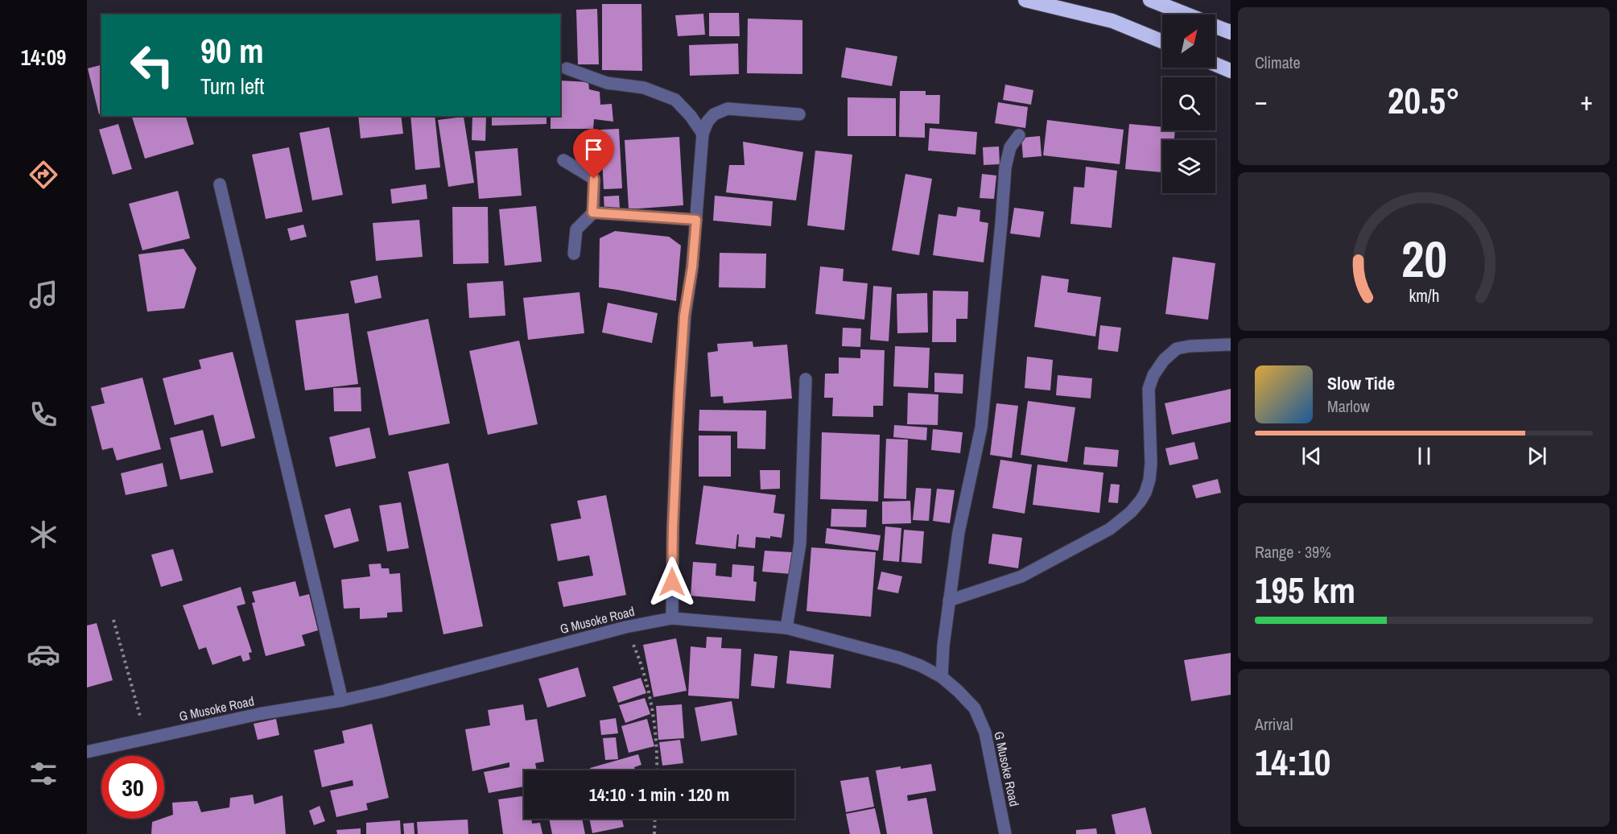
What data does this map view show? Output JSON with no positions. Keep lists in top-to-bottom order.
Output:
{
  "streets": {
    "street": ["G Musoke Road"]
  },
  "north": "top right",
  "page": {
    "tabs": "14:09",
    "tile": [
      "Climate",
      ["Range · 39%", "195 km"],
      ["Arrival", "14:10"]
    ],
    "turn": ["90 m", "Turn left"],
    "heat": ["−", "20.5°", "+"],
    "song": ["Slow Tide", "Marlow"],
    "limit": "30",
    "trip": "14:10 · 1 min · 120 m",
    "gauge": ["20", "km/h"]
  }
}
